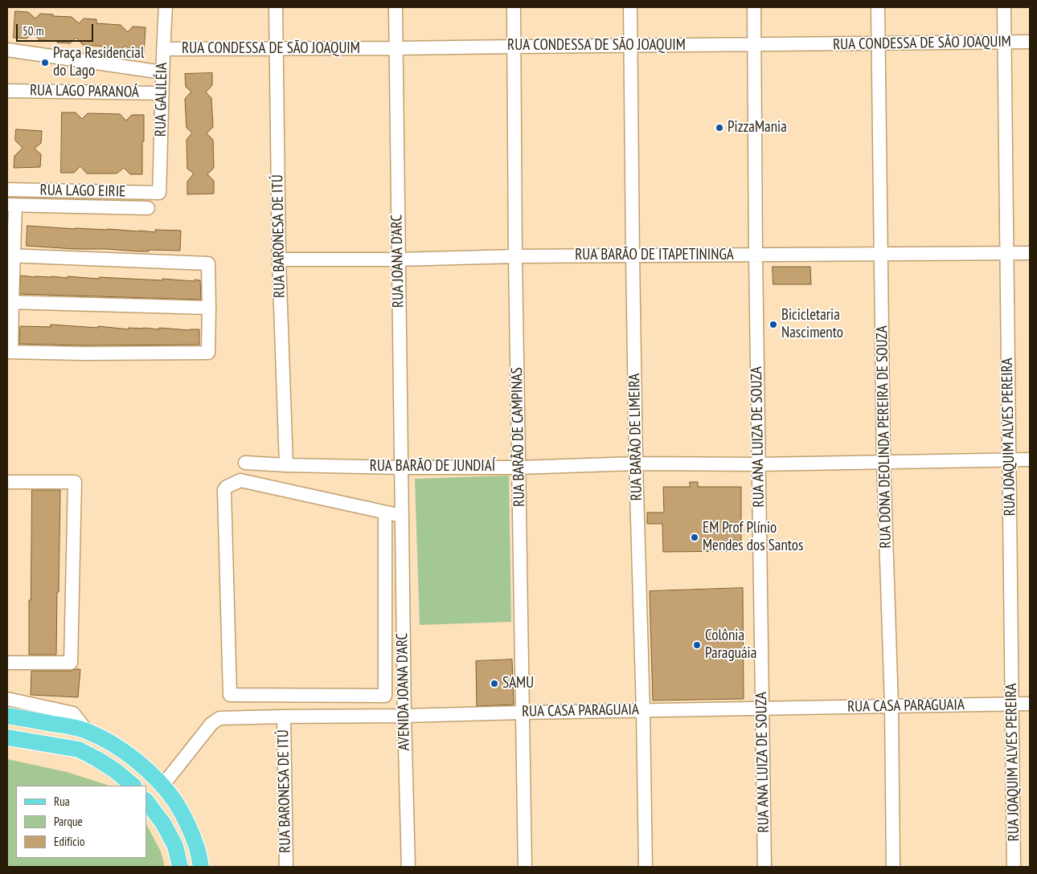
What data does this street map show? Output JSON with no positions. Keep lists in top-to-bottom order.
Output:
{
  "streets": {
    "street": [
      "RUA CONDESSA DE SÃO JOAQUIM",
      "RUA LAGO PARANOÁ",
      "RUA GALILÉIA",
      "RUA LAGO EIRIE",
      "RUA BARONESA DE ITÚ",
      "RUA BARÃO DE ITAPETININGA",
      "RUA JOANA D'ARC",
      "RUA BARÃO DE CAMPINAS",
      "RUA BARÃO DE LIMEIRA",
      "RUA ANA LUIZA DE SOUZA",
      "RUA DONA DEOLINDA PEREIRA DE SOUZA",
      "RUA JOAQUIM ALVES PEREIRA",
      "RUA BARÃO DE JUNDIAÍ",
      "AVENIDA JOANA D'ARC",
      "RUA CASA PARAGUAIA"
    ]
  },
  "crossings": [
    ["RUA CONDESSA DE SÃO JOAQUIM", "RUA GALILÉIA"],
    ["RUA CONDESSA DE SÃO JOAQUIM", "RUA BARONESA DE ITÚ"],
    ["RUA CONDESSA DE SÃO JOAQUIM", "RUA JOANA D'ARC"],
    ["RUA CONDESSA DE SÃO JOAQUIM", "RUA BARÃO DE CAMPINAS"],
    ["RUA CONDESSA DE SÃO JOAQUIM", "RUA BARÃO DE LIMEIRA"],
    ["RUA CONDESSA DE SÃO JOAQUIM", "RUA ANA LUIZA DE SOUZA"],
    ["RUA CONDESSA DE SÃO JOAQUIM", "RUA DONA DEOLINDA PEREIRA DE SOUZA"],
    ["RUA CONDESSA DE SÃO JOAQUIM", "RUA JOAQUIM ALVES PEREIRA"],
    ["RUA LAGO PARANOÁ", "RUA GALILÉIA"],
    ["RUA GALILÉIA", "RUA LAGO EIRIE"],
    ["RUA BARONESA DE ITÚ", "RUA BARÃO DE ITAPETININGA"],
    ["RUA BARONESA DE ITÚ", "RUA BARÃO DE JUNDIAÍ"],
    ["RUA BARONESA DE ITÚ", "RUA CASA PARAGUAIA"],
    ["RUA BARÃO DE ITAPETININGA", "RUA JOANA D'ARC"],
    ["RUA BARÃO DE ITAPETININGA", "RUA BARÃO DE CAMPINAS"],
    ["RUA BARÃO DE ITAPETININGA", "RUA BARÃO DE LIMEIRA"],
    ["RUA BARÃO DE ITAPETININGA", "RUA ANA LUIZA DE SOUZA"],
    ["RUA BARÃO DE ITAPETININGA", "RUA DONA DEOLINDA PEREIRA DE SOUZA"],
    ["RUA BARÃO DE ITAPETININGA", "RUA JOAQUIM ALVES PEREIRA"],
    ["RUA JOANA D'ARC", "RUA BARÃO DE JUNDIAÍ"],
    ["RUA JOANA D'ARC", "AVENIDA JOANA D'ARC"],
    ["RUA BARÃO DE CAMPINAS", "RUA BARÃO DE JUNDIAÍ"],
    ["RUA BARÃO DE CAMPINAS", "RUA CASA PARAGUAIA"],
    ["RUA BARÃO DE LIMEIRA", "RUA BARÃO DE JUNDIAÍ"],
    ["RUA BARÃO DE LIMEIRA", "RUA CASA PARAGUAIA"],
    ["RUA ANA LUIZA DE SOUZA", "RUA BARÃO DE JUNDIAÍ"],
    ["RUA ANA LUIZA DE SOUZA", "RUA CASA PARAGUAIA"],
    ["RUA DONA DEOLINDA PEREIRA DE SOUZA", "RUA BARÃO DE JUNDIAÍ"],
    ["RUA DONA DEOLINDA PEREIRA DE SOUZA", "RUA CASA PARAGUAIA"],
    ["RUA JOAQUIM ALVES PEREIRA", "RUA BARÃO DE JUNDIAÍ"],
    ["RUA JOAQUIM ALVES PEREIRA", "RUA CASA PARAGUAIA"],
    ["AVENIDA JOANA D'ARC", "RUA CASA PARAGUAIA"]
  ],
  "places": [
    "Praça Residencial do Lago",
    "PizzaMania",
    "Bicicletaria Nascimento",
    "EM Prof Plínio Mendes dos Santos",
    "Colônia Paraguáia",
    "SAMU"
  ],
  "legend": ["Rua", "Parque", "Edifício"],
  "scale_bar": "50 m"
}
